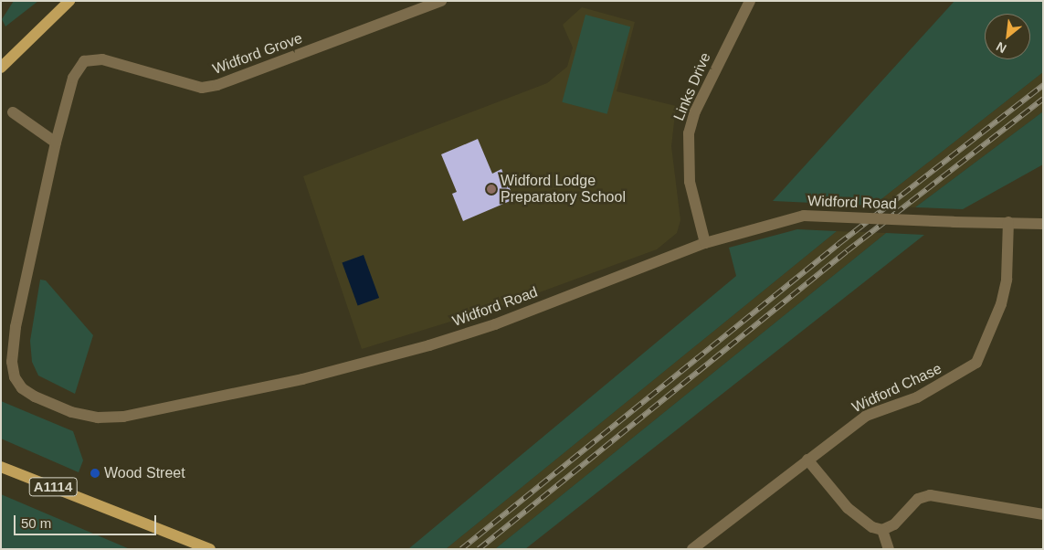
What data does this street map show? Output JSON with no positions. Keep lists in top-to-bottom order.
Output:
{
  "streets": {
    "main road": ["A1114"],
    "street": [
      "Widford Grove",
      "Links Drive",
      "Widford Road",
      "Widford Chase"
    ]
  },
  "crossings": [
    ["Widford Grove", "Widford Road"],
    ["Links Drive", "Widford Road"],
    ["Widford Road", "Widford Chase"]
  ],
  "places": ["Widford Lodge Preparatory School", "Wood Street"],
  "scale_bar": "50 m",
  "north": "bottom left"
}
